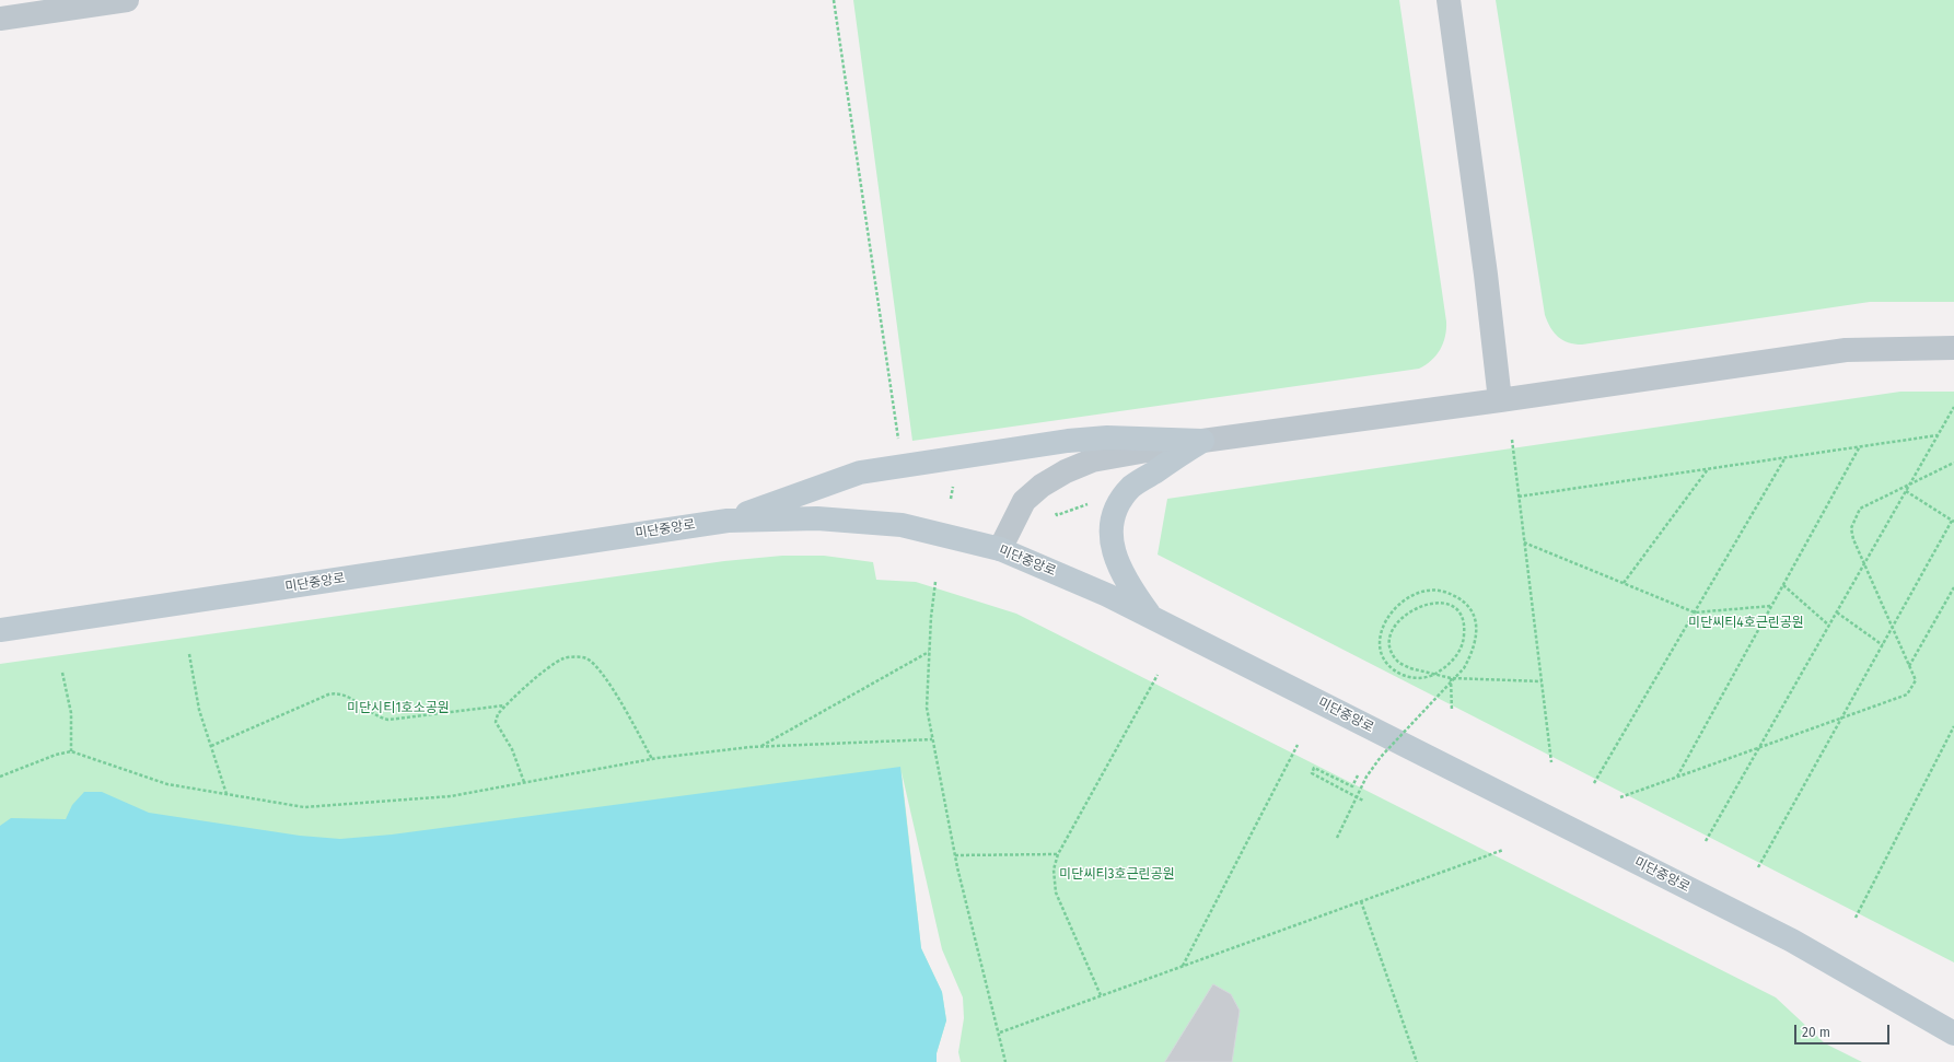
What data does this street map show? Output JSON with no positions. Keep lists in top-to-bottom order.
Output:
{
  "streets": {
    "street": ["미단중앙로"]
  },
  "parks": ["미단씨티4호근린공원", "미단시티1호소공원", "미단씨티3호근린공원"],
  "scale_bar": "20 m"
}
